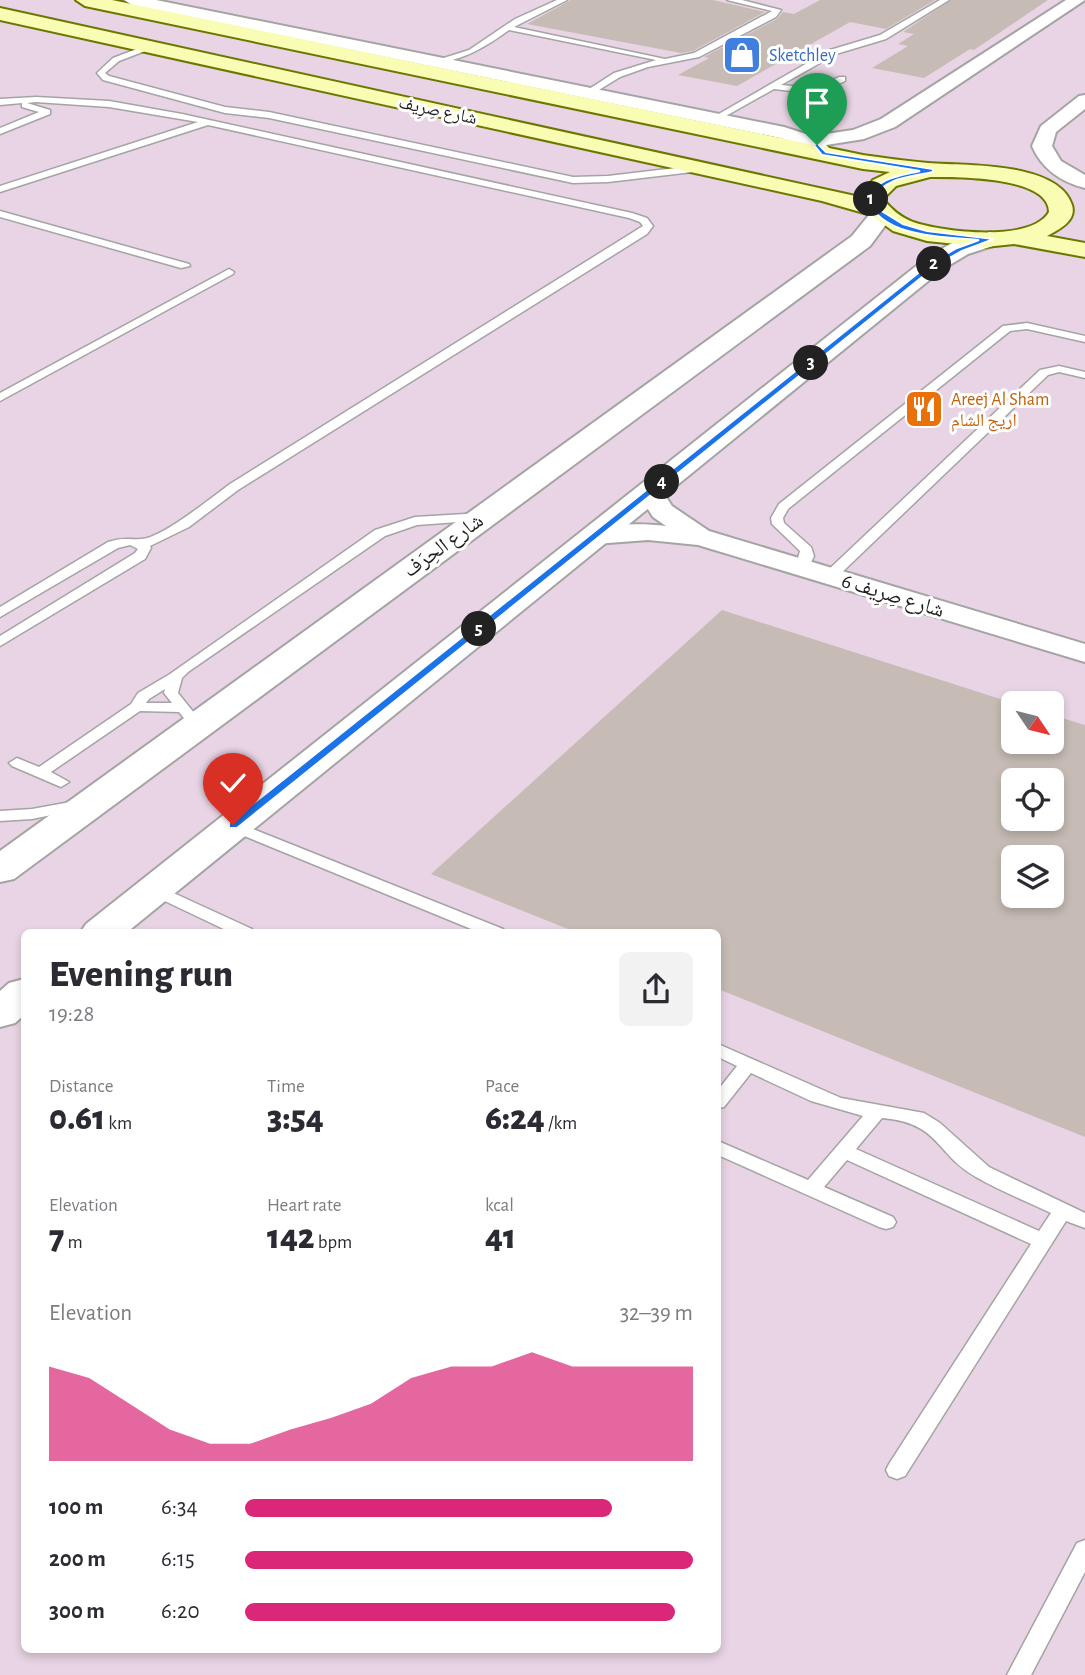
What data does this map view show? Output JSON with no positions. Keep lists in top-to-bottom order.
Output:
{
  "streets": {
    "main road": ["شارع صِرِيف"],
    "street": ["شارع الحِرَف", "شارع صِرِيف 6"]
  },
  "crossings": [
    ["شارع صِرِيف", "شارع الحِرَف"]
  ],
  "places": {
    "shop": ["Sketchley"],
    "restaurant": ["Areej Al Sham اريج الشام"]
  },
  "north": "bottom right",
  "page": {
    "pins": [
      "1",
      "2",
      "3",
      "4",
      "5"
    ],
    "heading": ["Evening run", "19:28"],
    "stats": [
      ["Distance", "0.61 km"],
      ["Time", "3:54"],
      ["Pace", "6:24 /km"],
      ["Elevation", "7 m"],
      ["Heart rate", "142 bpm"],
      ["kcal", "41"]
    ],
    "chart": ["Elevation", "32–39 m"],
    "list": [
      {
        "name": "100 m",
        "note": "6:34"
      },
      {
        "name": "200 m",
        "note": "6:15"
      },
      {
        "name": "300 m",
        "note": "6:20"
      }
    ]
  }
}
